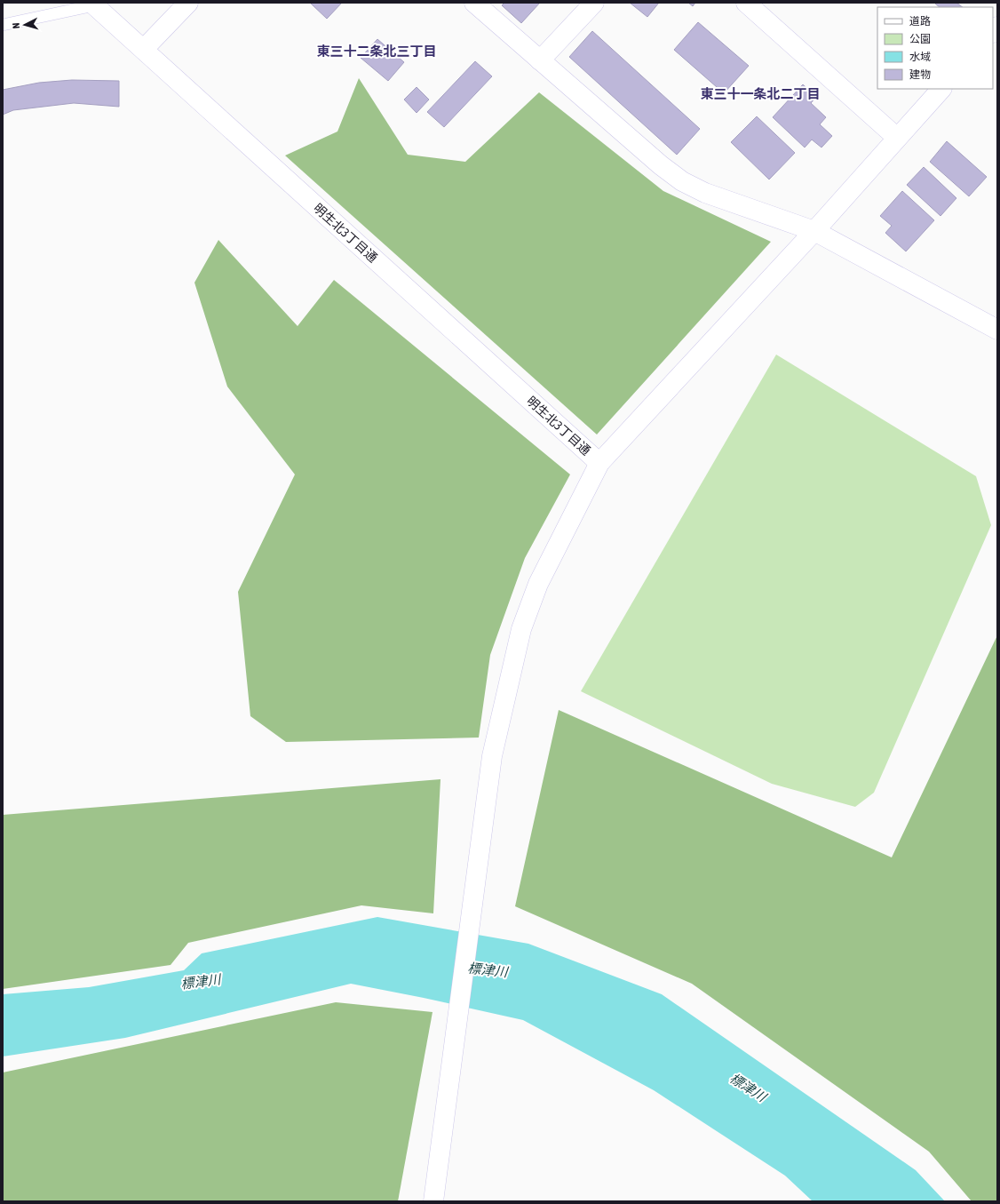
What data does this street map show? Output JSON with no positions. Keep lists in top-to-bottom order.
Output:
{
  "streets": {
    "street": ["明生北3丁目通"]
  },
  "districts": ["東三十二条北三丁目", "東三十一条北二丁目"],
  "water": ["標津川"],
  "legend": [
    "道路",
    "公園",
    "水域",
    "建物"
  ],
  "north": "left"
}
